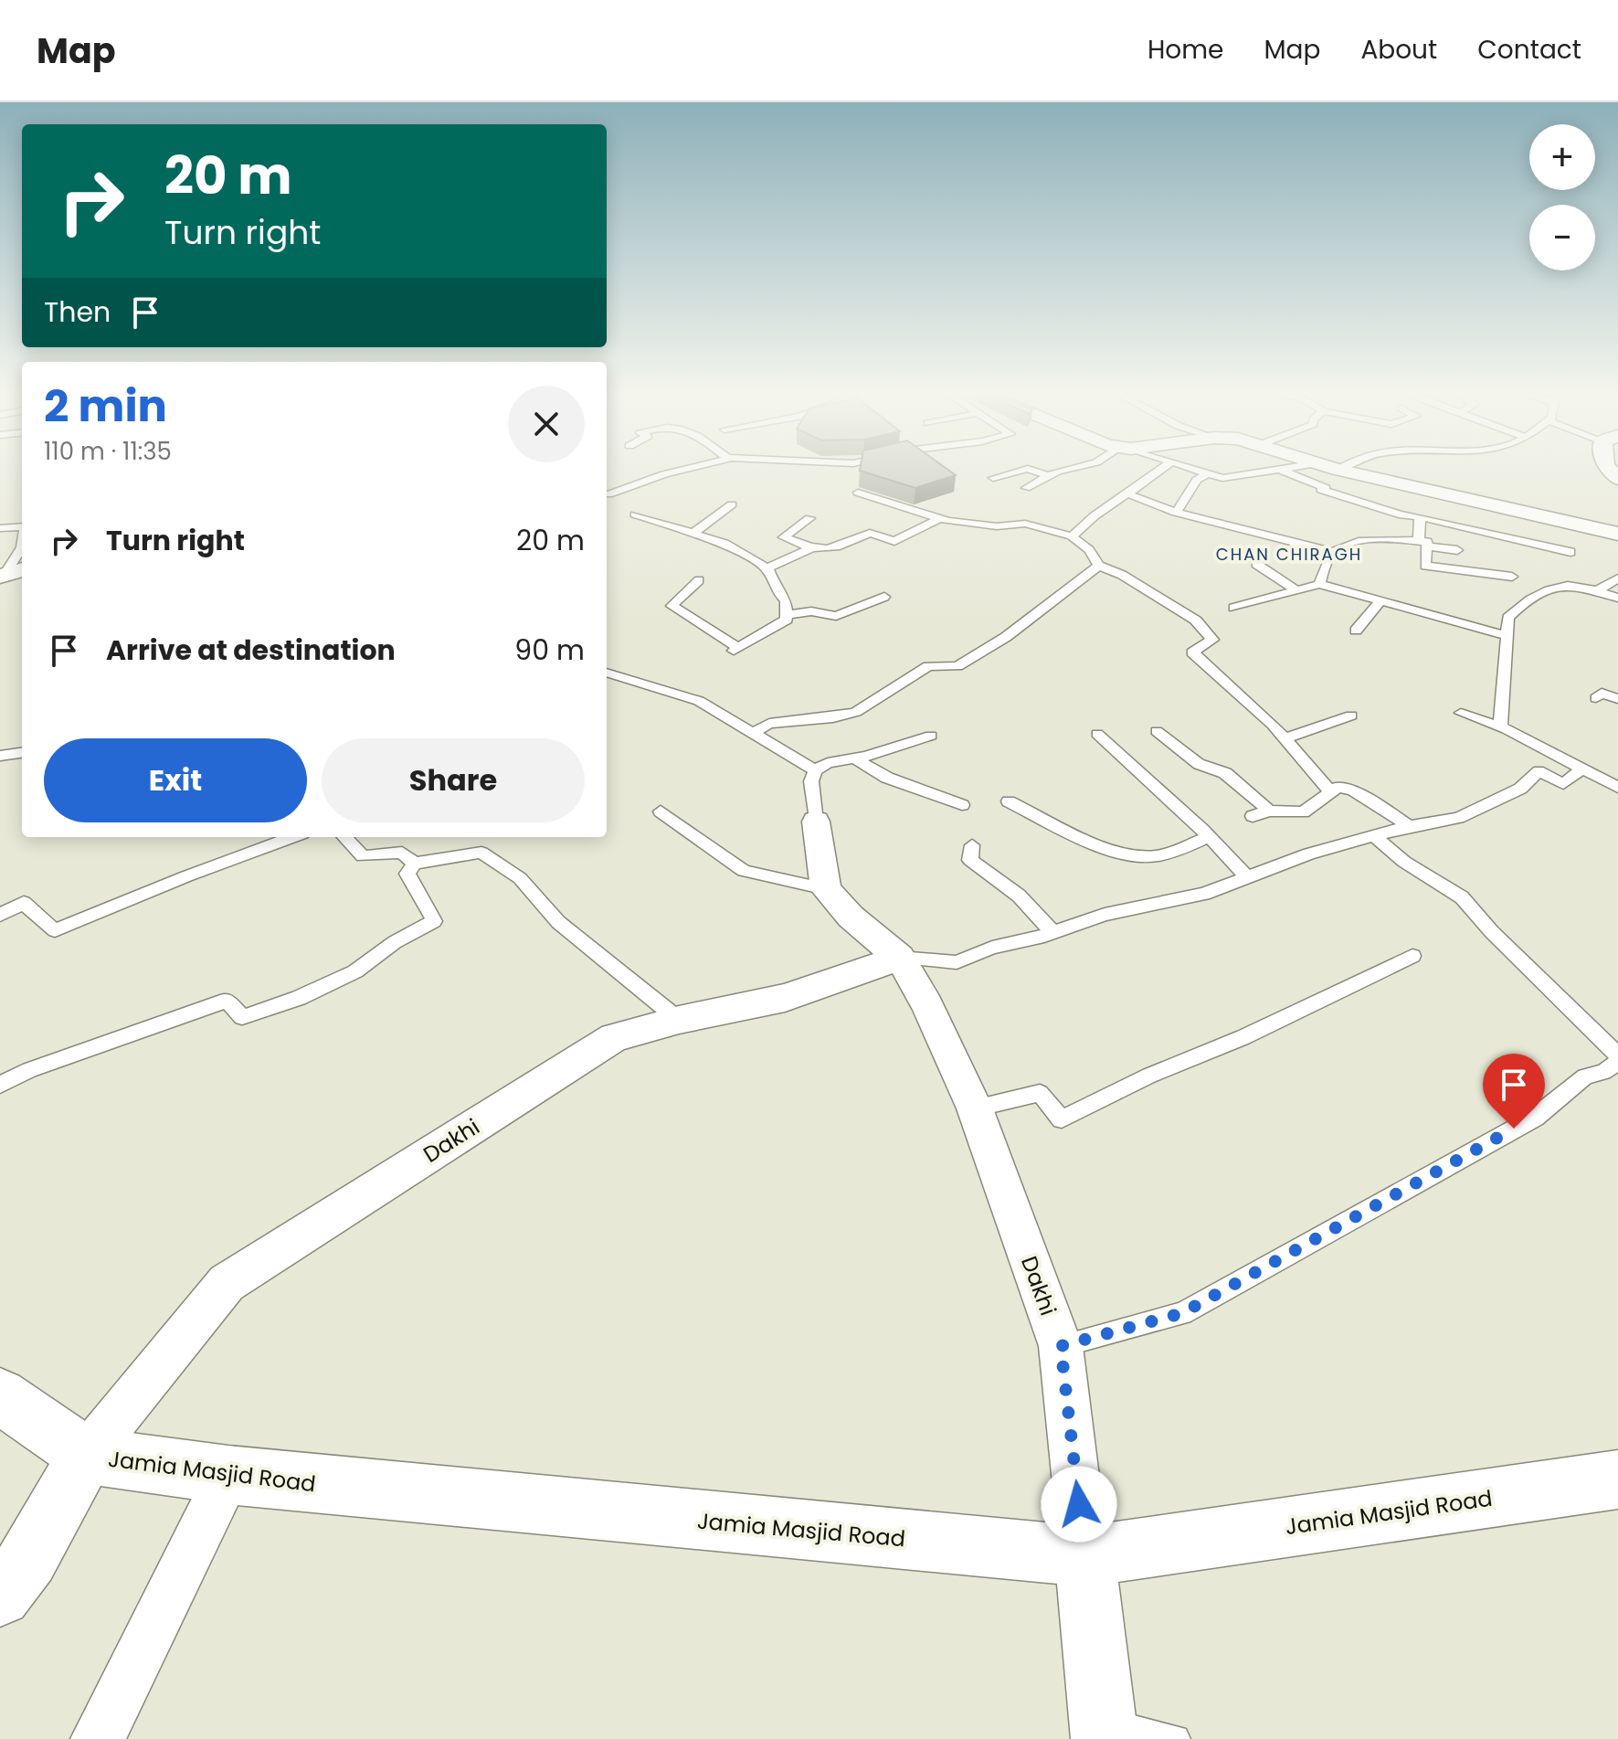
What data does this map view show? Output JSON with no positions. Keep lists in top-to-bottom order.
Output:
{
  "streets": {
    "street": ["Dakhi", "Jamia Masjid Road"]
  },
  "crossings": [
    ["Dakhi", "Jamia Masjid Road"]
  ],
  "districts": ["CHAN CHIRAGH"],
  "page": {
    "header": "Map",
    "nav": [
      "Home",
      "Map",
      "About",
      "Contact"
    ],
    "map_buttons": ["+", "−"],
    "turn": ["20 m", "Turn right"],
    "then": "Then",
    "heading": ["2 min", "110 m · 11:35"],
    "list": [
      {
        "name": "Turn right",
        "value": "20 m"
      },
      {
        "name": "Arrive at destination",
        "value": "90 m"
      }
    ],
    "buttons": ["Exit", "Share"]
  }
}
